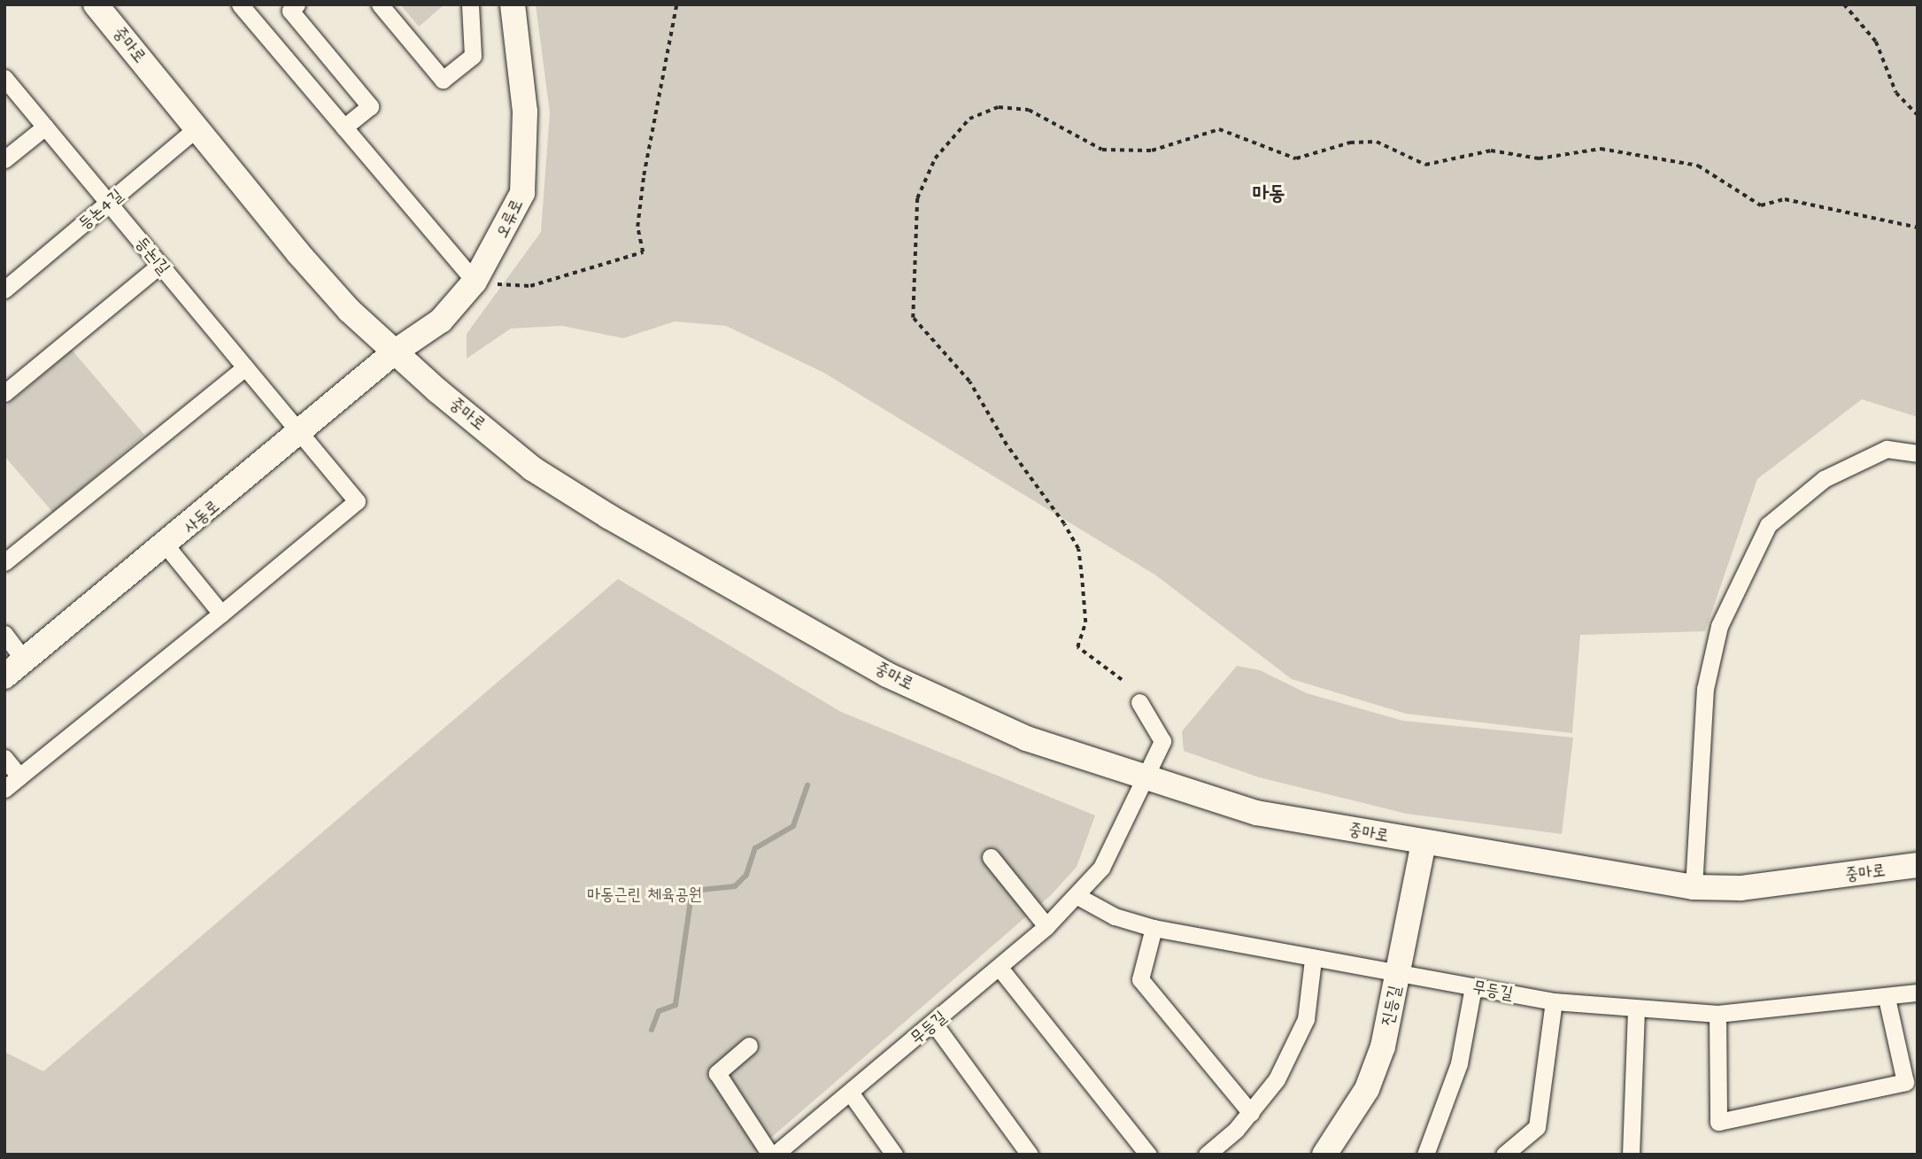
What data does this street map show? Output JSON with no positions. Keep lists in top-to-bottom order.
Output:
{
  "streets": {
    "main road": [
      "중마로",
      "오류로",
      "사동로",
      "진등길"
    ],
    "street": ["등논4길", "등논1길", "무등길"]
  },
  "crossings": [
    ["중마로", "등논4길"],
    ["중마로", "오류로"],
    ["중마로", "사동로"],
    ["중마로", "무등길"],
    ["중마로", "진등길"],
    ["등논4길", "등논1길"],
    ["오류로", "사동로"],
    ["등논1길", "사동로"],
    ["무등길", "진등길"]
  ],
  "districts": ["마동"],
  "parks": ["마동근린 체육공원"]
}
